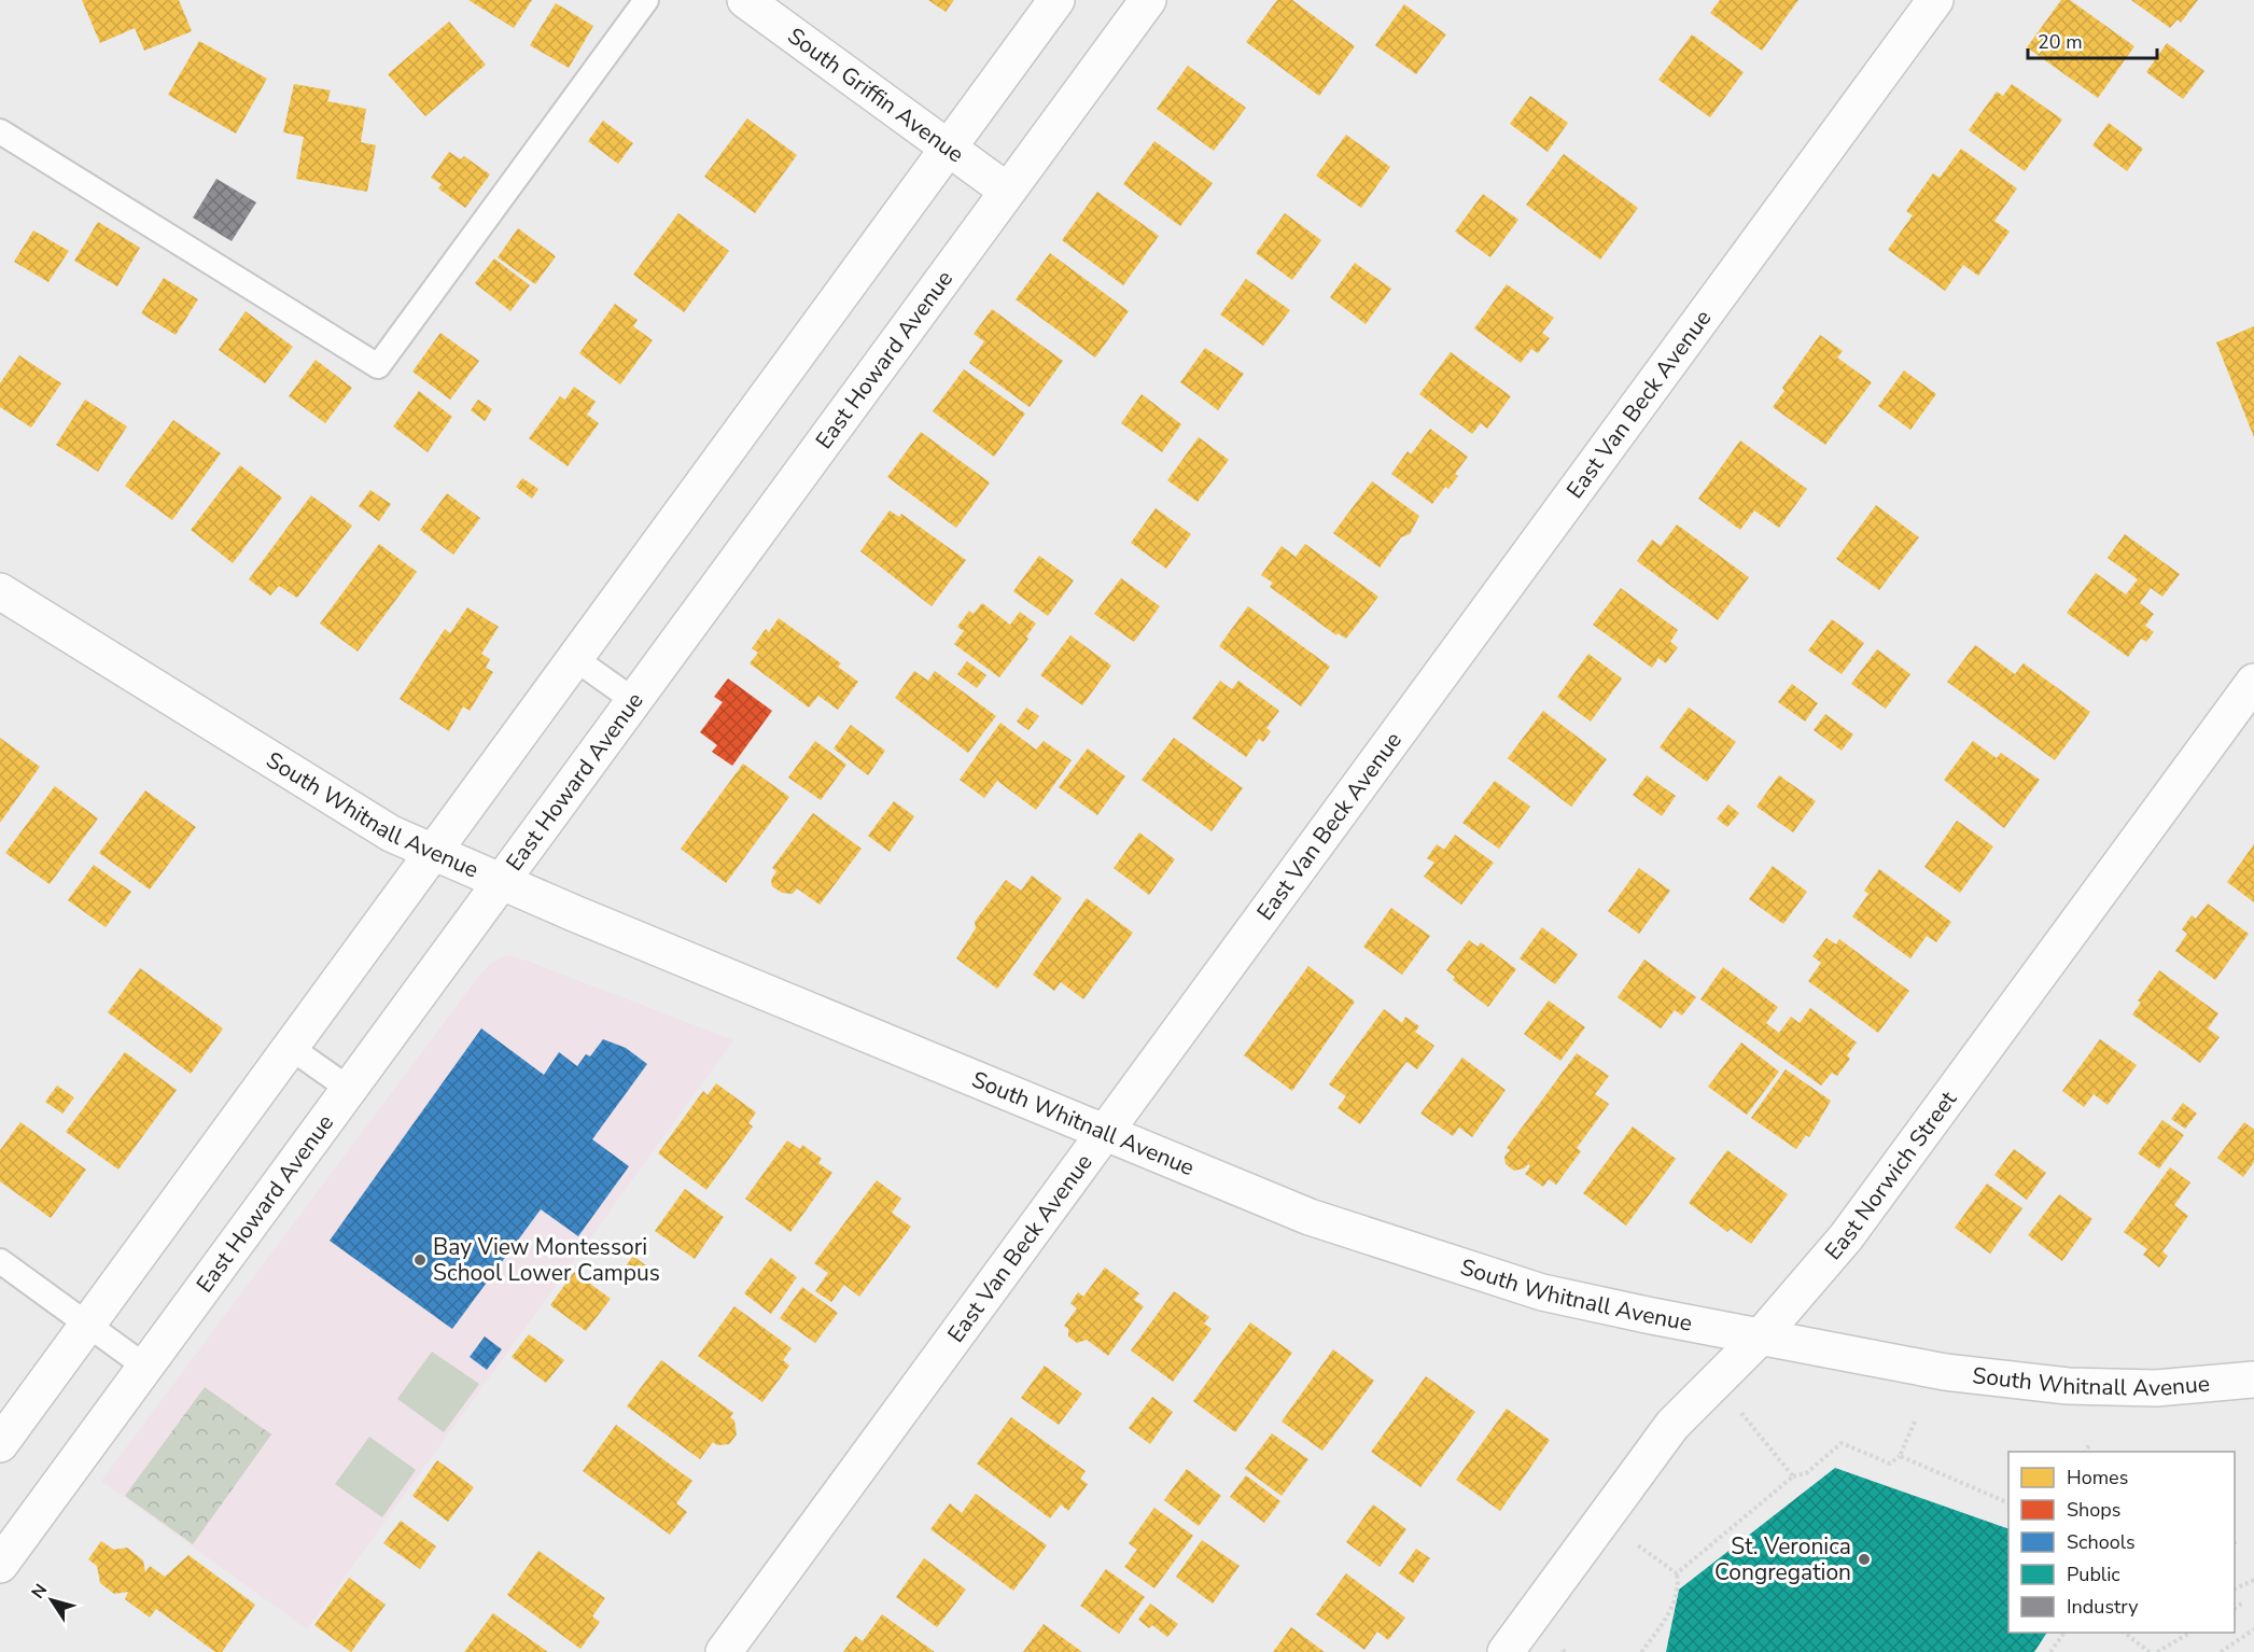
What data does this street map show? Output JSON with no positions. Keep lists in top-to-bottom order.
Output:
{
  "streets": {
    "street": [
      "South Griffin Avenue",
      "East Howard Avenue",
      "East Van Beck Avenue",
      "South Whitnall Avenue",
      "East Norwich Street"
    ]
  },
  "crossings": [
    ["South Griffin Avenue", "East Howard Avenue"],
    ["East Howard Avenue", "South Whitnall Avenue"],
    ["East Van Beck Avenue", "South Whitnall Avenue"],
    ["South Whitnall Avenue", "East Norwich Street"]
  ],
  "places": ["Bay View Montessori School Lower Campus", "St. Veronica Congregation"],
  "legend": [
    "Homes",
    "Shops",
    "Schools",
    "Public",
    "Industry"
  ],
  "scale_bar": "20 m",
  "north": "top left"
}
